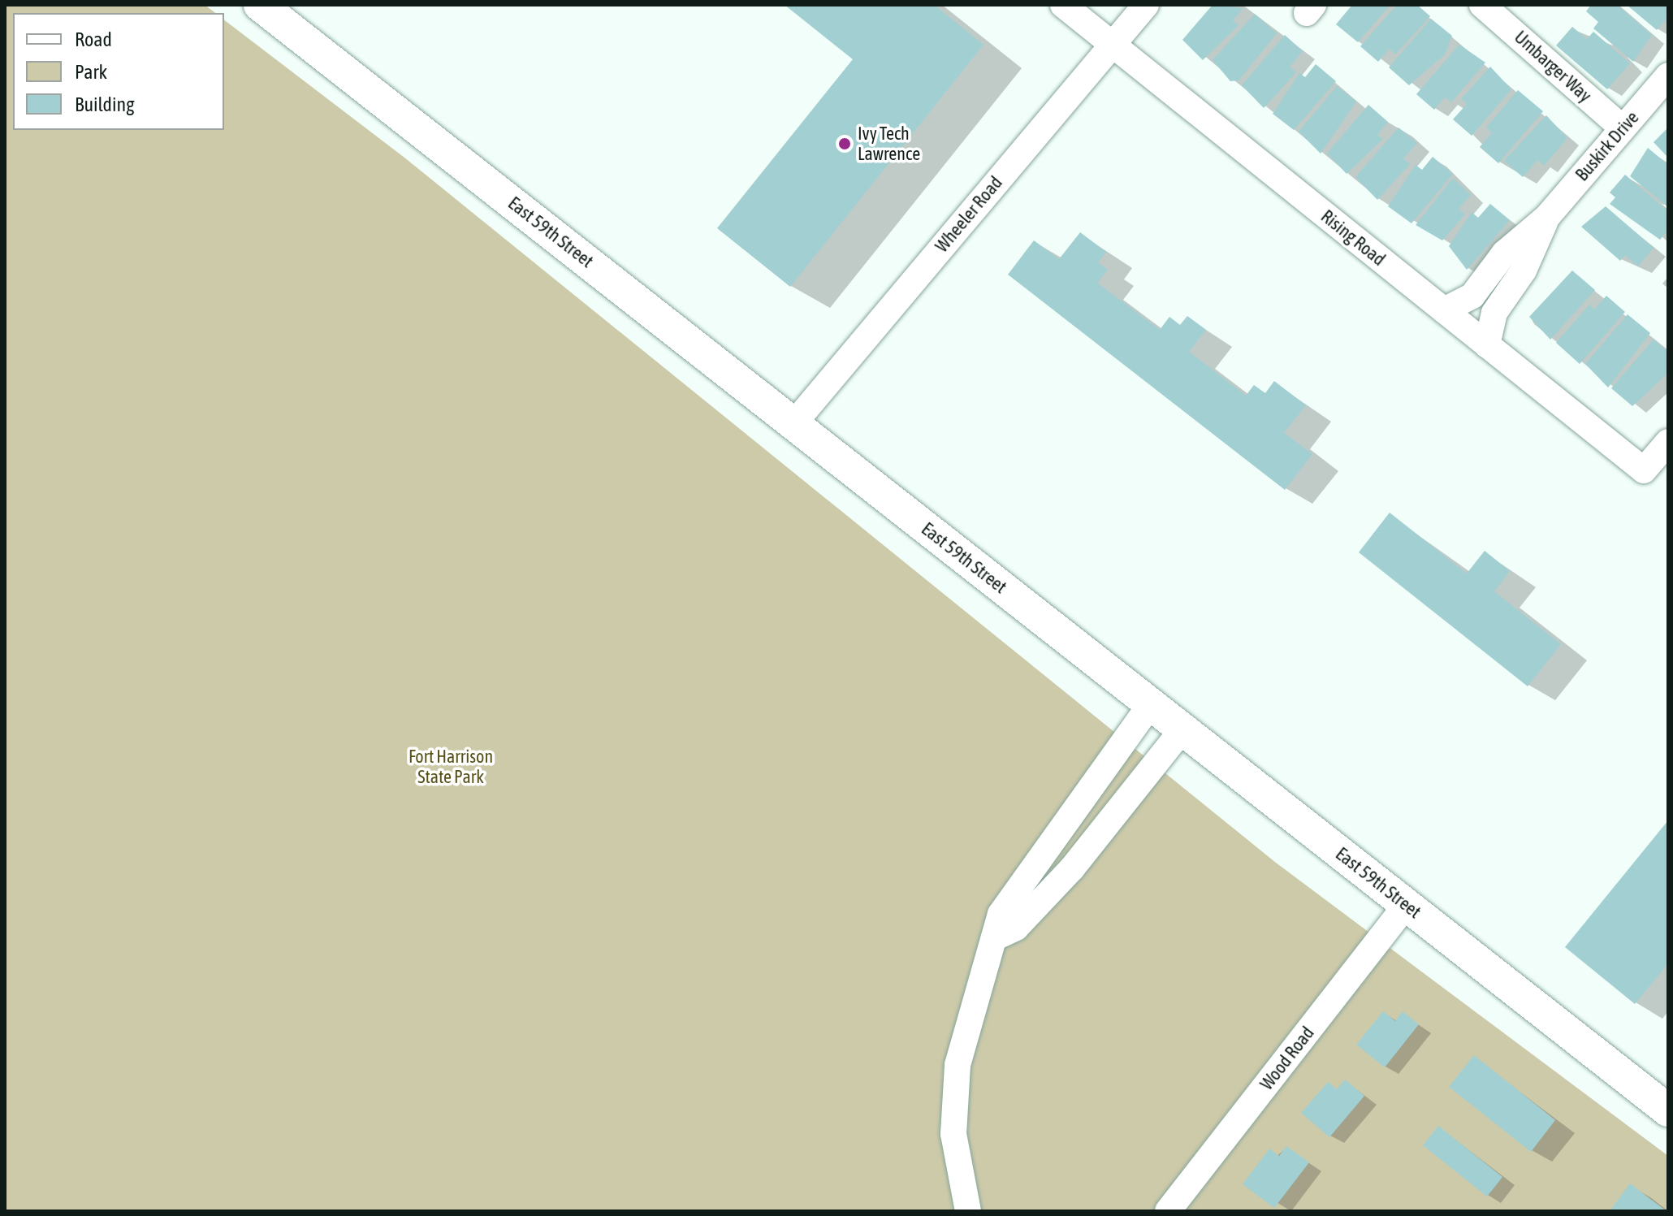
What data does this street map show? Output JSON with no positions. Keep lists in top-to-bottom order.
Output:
{
  "streets": {
    "street": [
      "Umbarger Way",
      "Buskirk Drive",
      "Wheeler Road",
      "East 59th Street",
      "Rising Road",
      "Wood Road"
    ]
  },
  "crossings": [
    ["Umbarger Way", "Buskirk Drive"],
    ["Buskirk Drive", "Rising Road"],
    ["Wheeler Road", "East 59th Street"],
    ["Wheeler Road", "Rising Road"],
    ["East 59th Street", "Wood Road"]
  ],
  "parks": ["Fort Harrison State Park"],
  "places": ["Ivy Tech Lawrence"],
  "legend": ["Road", "Park", "Building"]
}
